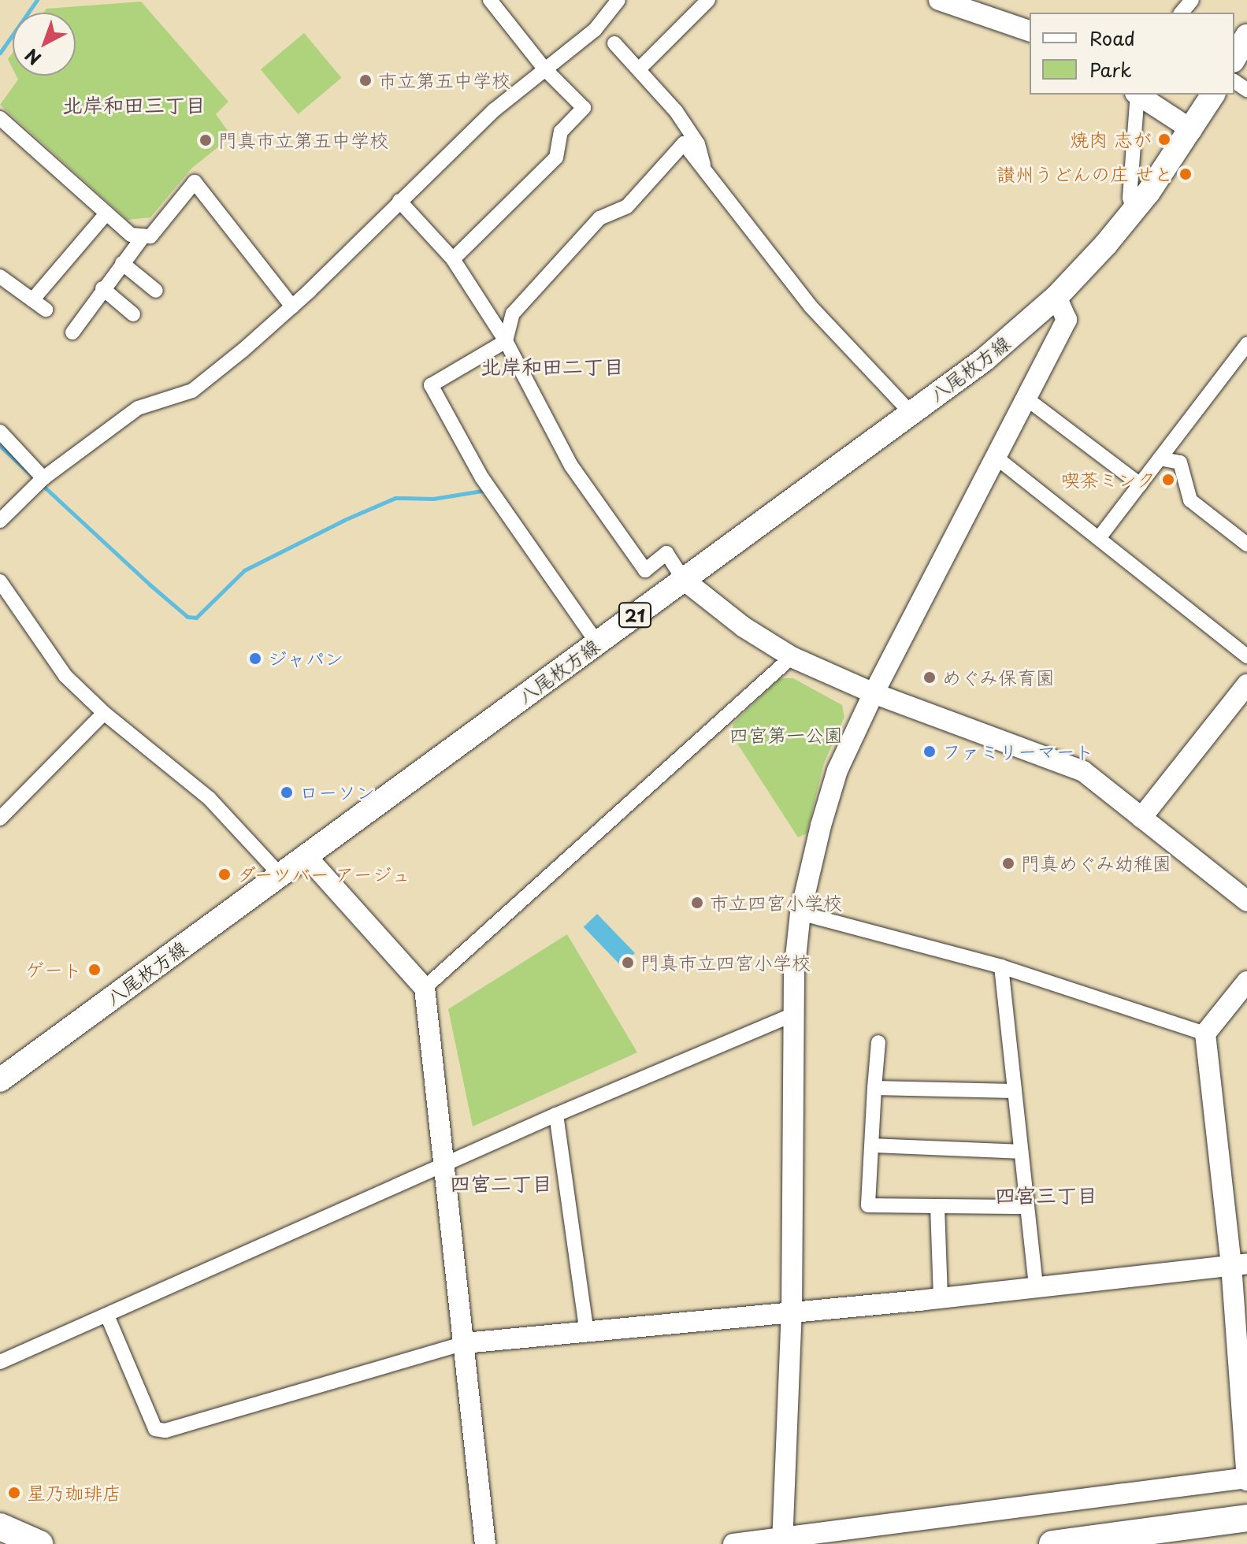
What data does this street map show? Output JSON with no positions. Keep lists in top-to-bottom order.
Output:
{
  "streets": {
    "main road": ["八尾枚方線", "21"]
  },
  "districts": [
    "北岸和田三丁目",
    "北岸和田二丁目",
    "四宮二丁目",
    "四宮三丁目"
  ],
  "parks": ["四宮第一公園"],
  "places": [
    "市立第五中学校",
    "焼肉 志が",
    "門真市立第五中学校",
    "讃州うどんの庄 せと",
    "喫茶ミンク",
    "ジャパン",
    "めぐみ保育園",
    "ファミリーマート",
    "ローソン",
    "門真めぐみ幼稚園",
    "ダーツバー アージュ",
    "市立四宮小学校",
    "門真市立四宮小学校",
    "ゲート",
    "星乃珈琲店"
  ],
  "legend": ["Road", "Park"],
  "north": "bottom left"
}
